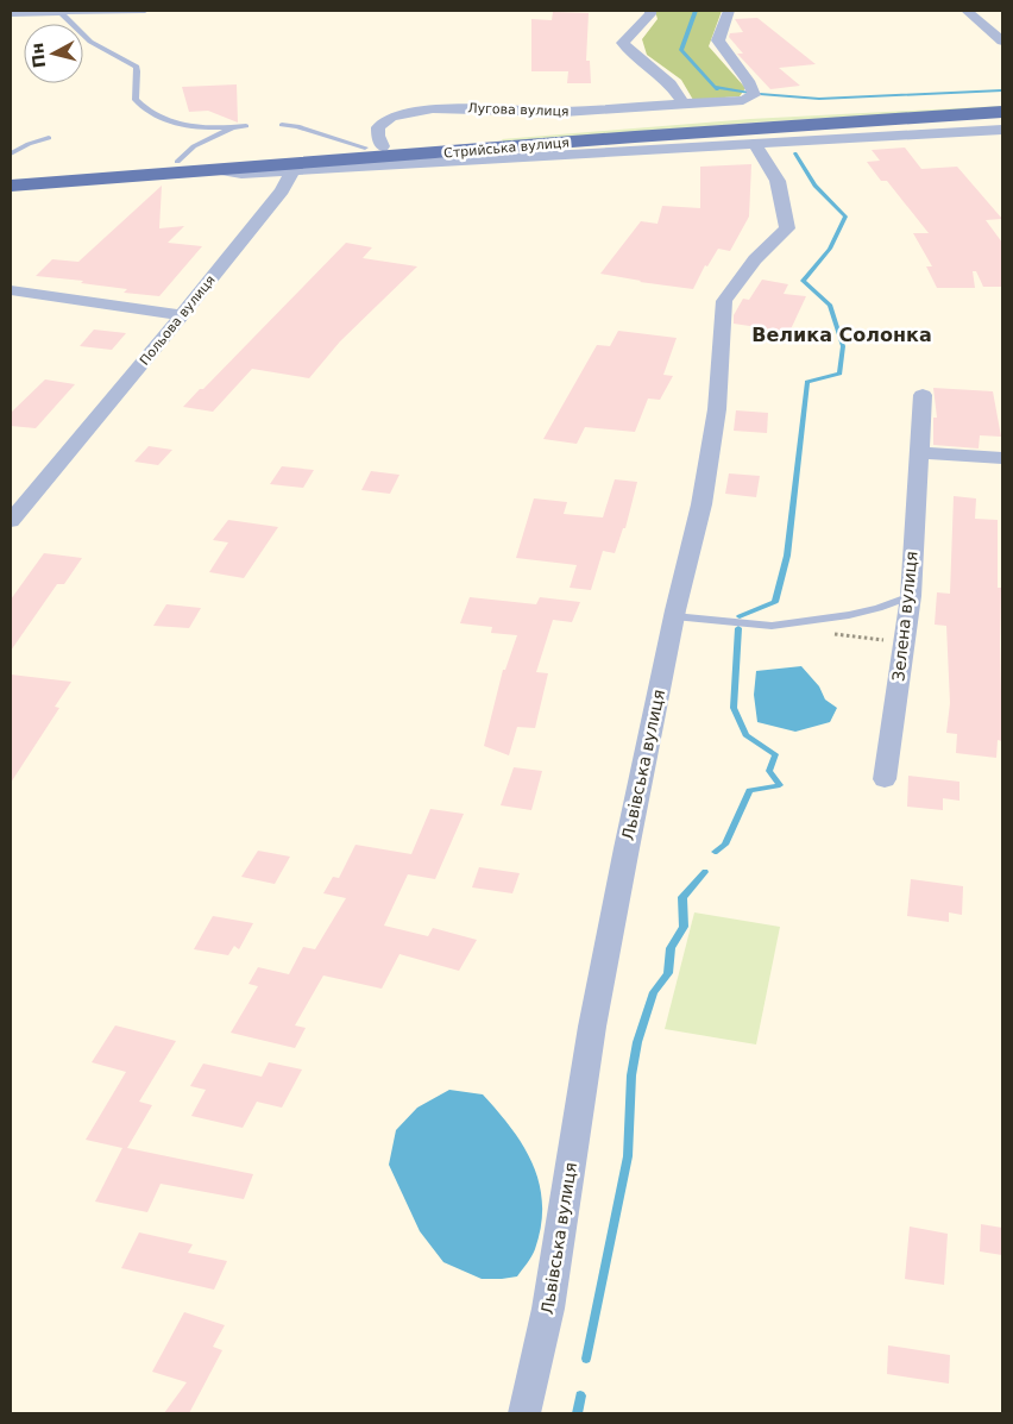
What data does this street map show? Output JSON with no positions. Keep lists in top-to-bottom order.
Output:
{
  "streets": {
    "highway": ["Стрийська вулиця"],
    "street": [
      "Лугова вулиця",
      "Польова вулиця",
      "Зелена вулиця",
      "Львівська вулиця"
    ]
  },
  "crossings": [
    ["Лугова вулиця", "Стрийська вулиця"]
  ],
  "districts": ["Велика Солонка"],
  "north": "left"
}
